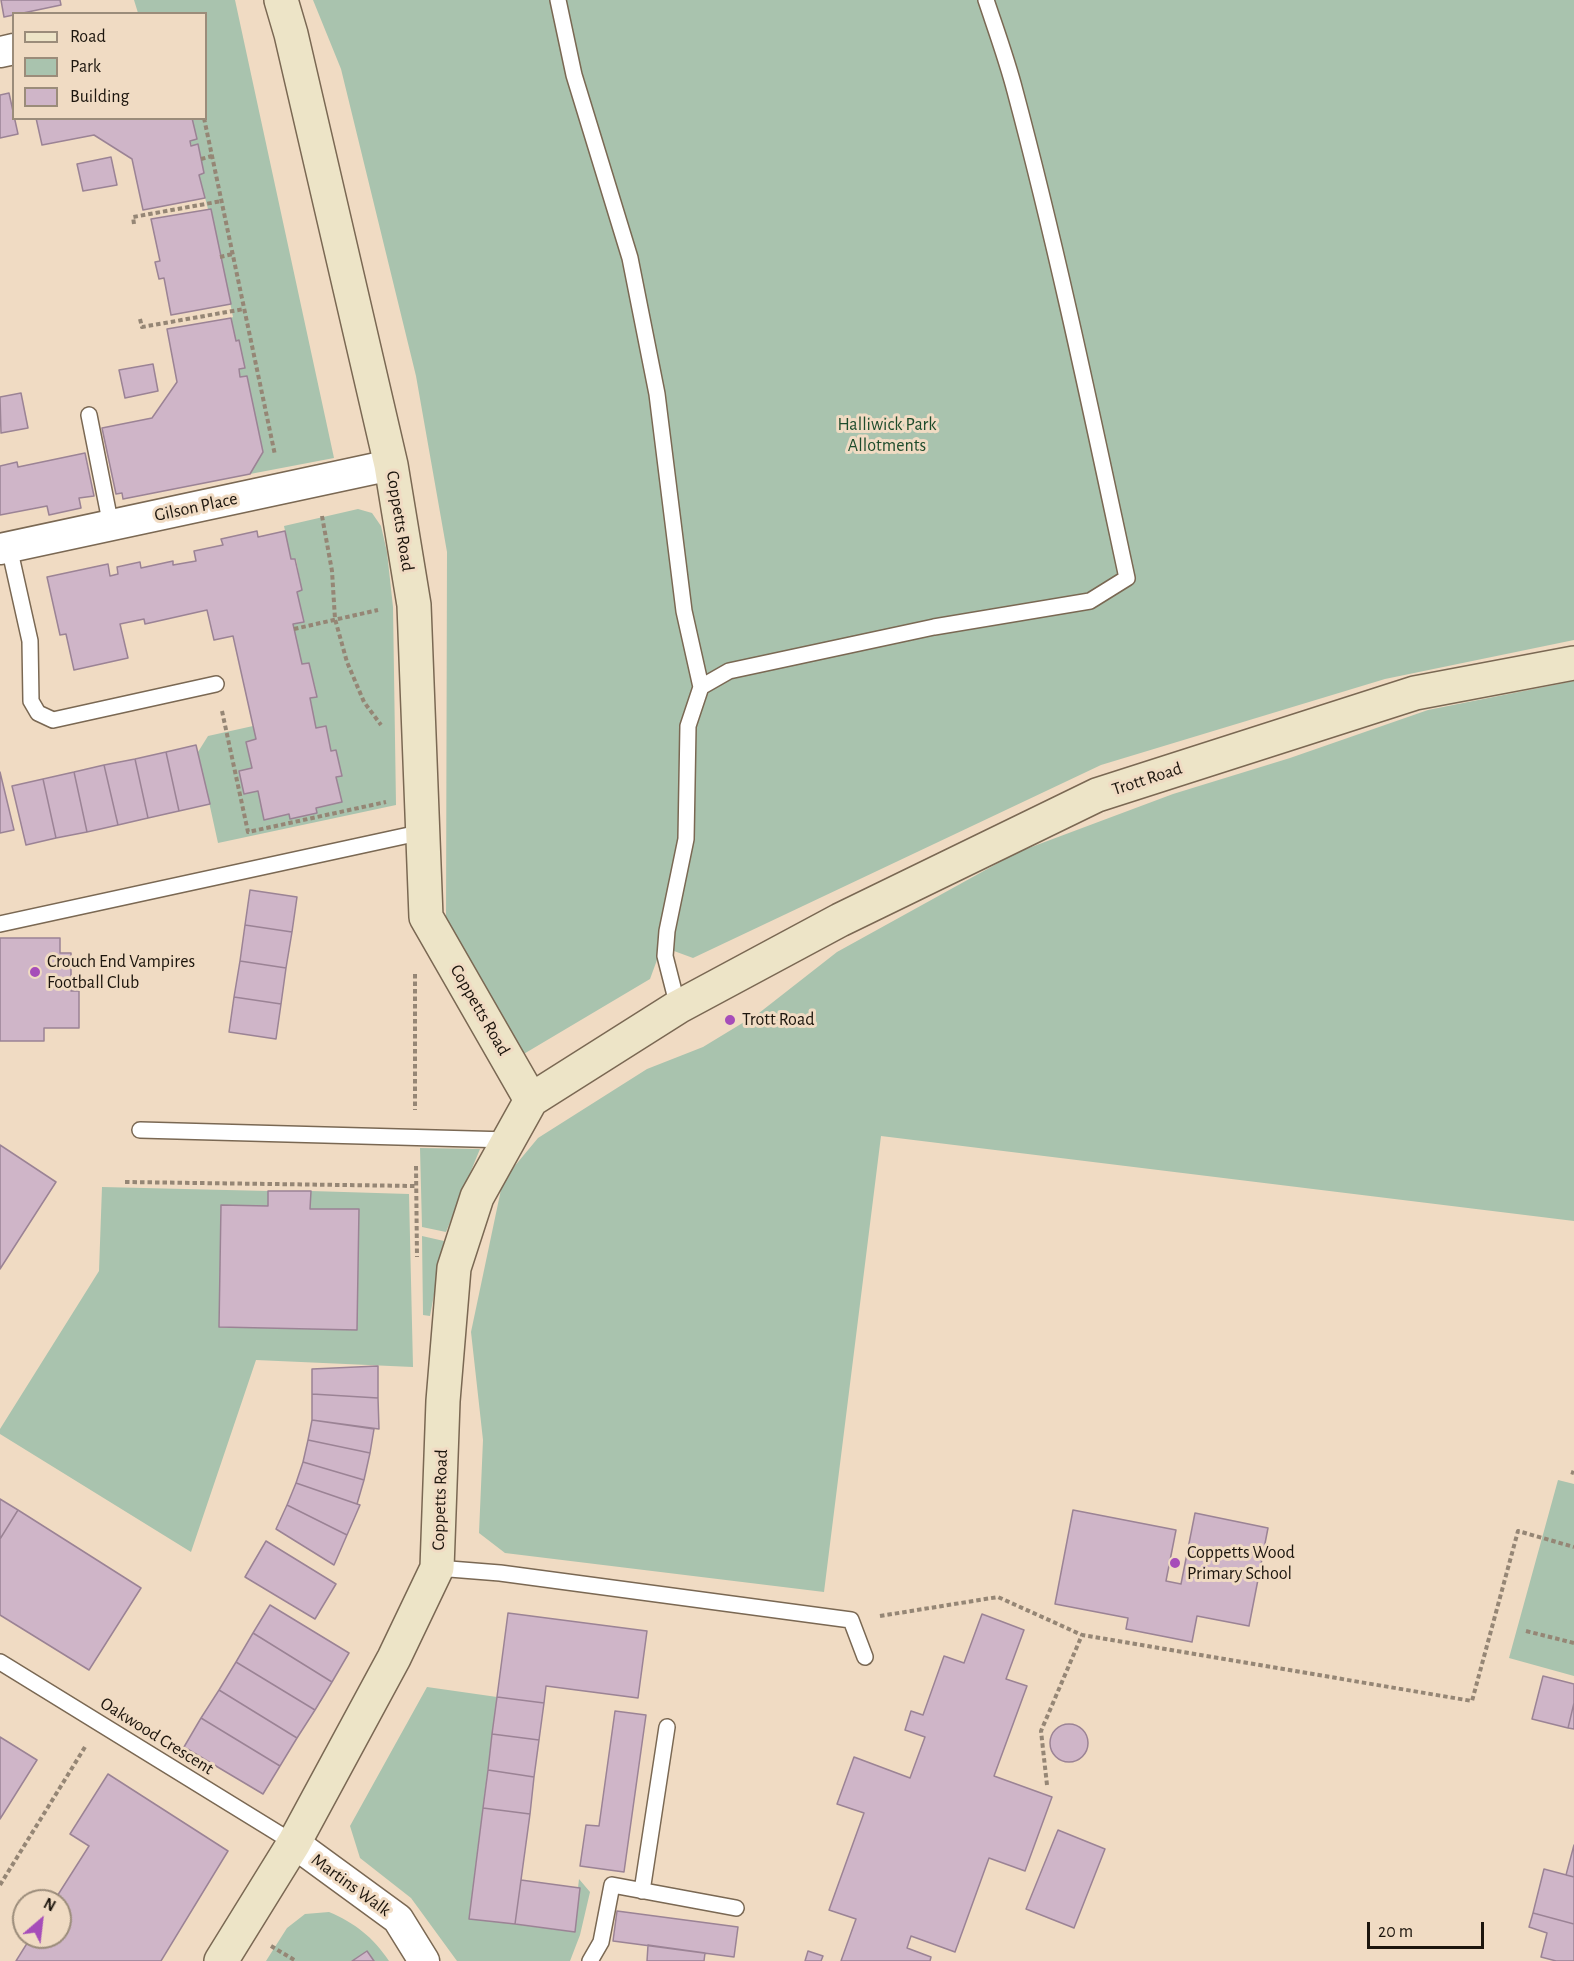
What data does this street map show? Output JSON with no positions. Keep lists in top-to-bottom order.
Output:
{
  "streets": {
    "street": [
      "Gilson Place",
      "Coppetts Road",
      "Trott Road",
      "Martins Walk"
    ],
    "lane": ["Oakwood Crescent"]
  },
  "crossings": [
    ["Gilson Place", "Coppetts Road"],
    ["Coppetts Road", "Trott Road"],
    ["Coppetts Road", "Oakwood Crescent"],
    ["Coppetts Road", "Martins Walk"],
    ["Oakwood Crescent", "Martins Walk"]
  ],
  "parks": ["Halliwick Park Allotments"],
  "places": ["Crouch End Vampires Football Club", "Trott Road", "Coppetts Wood Primary School"],
  "legend": ["Road", "Park", "Building"],
  "scale_bar": "20 m",
  "north": "top right"
}
